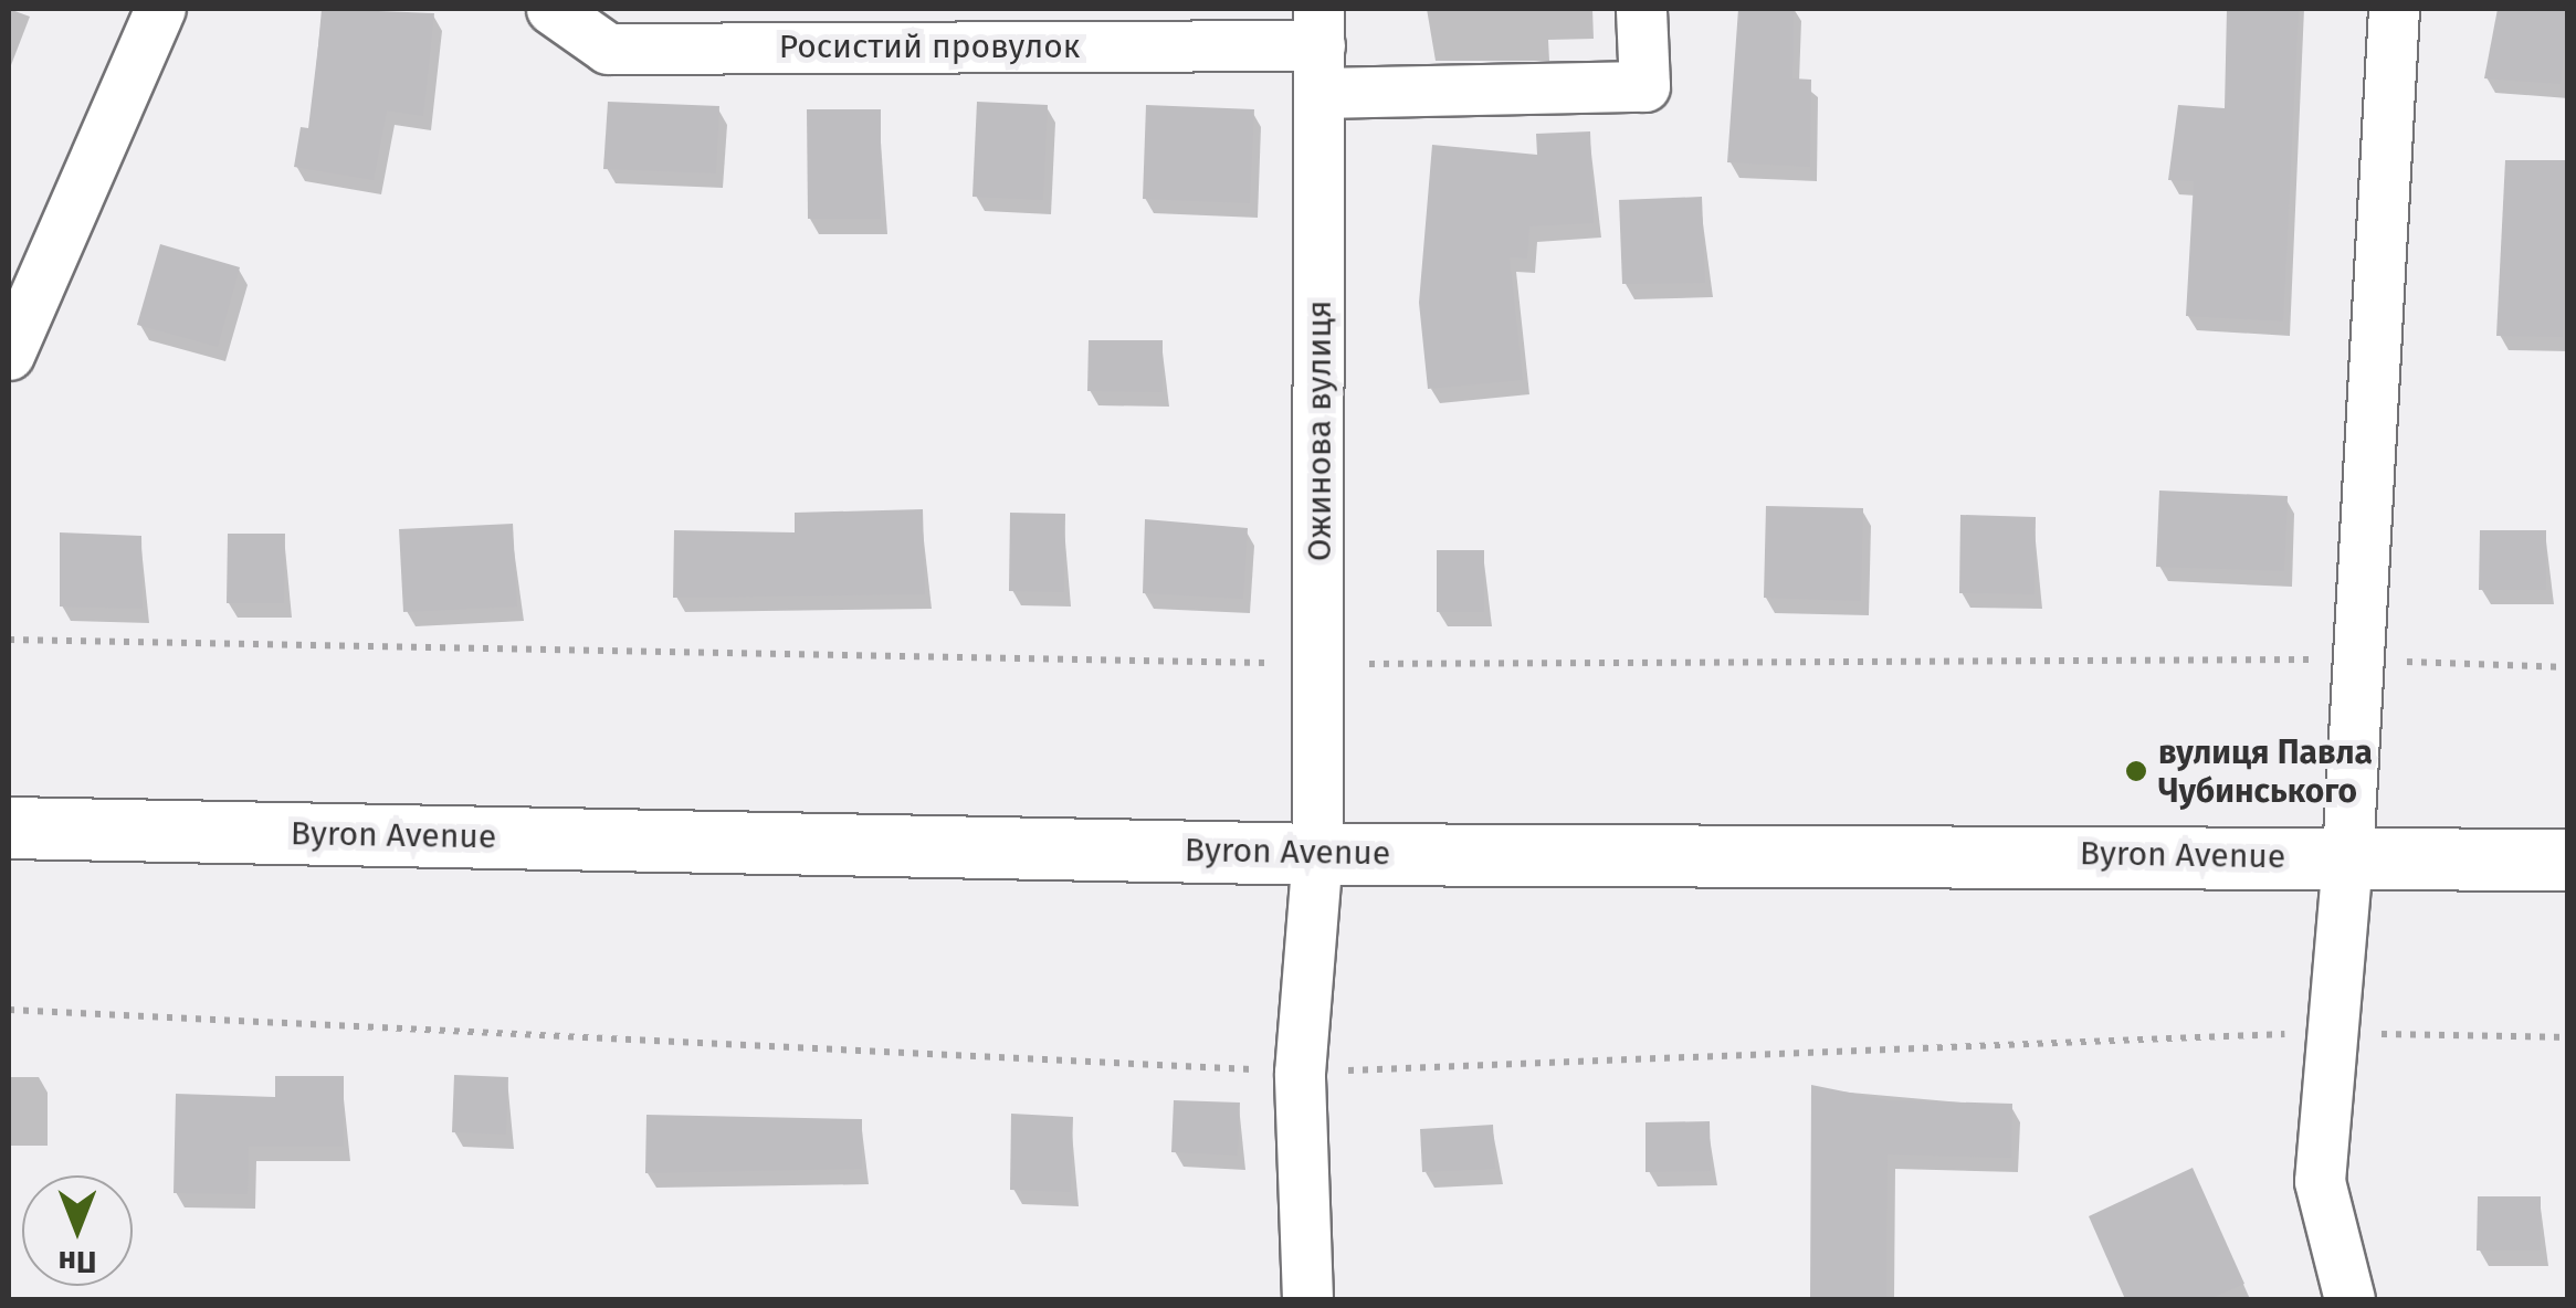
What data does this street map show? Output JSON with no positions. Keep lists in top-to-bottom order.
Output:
{
  "streets": {
    "main road": ["Byron Avenue"],
    "street": ["Росистий провулок", "Ожинова вулиця"]
  },
  "crossings": [
    ["Росистий провулок", "Ожинова вулиця"],
    ["Ожинова вулиця", "Byron Avenue"]
  ],
  "places": ["вулиця Павла Чубинського"],
  "north": "bottom"
}
